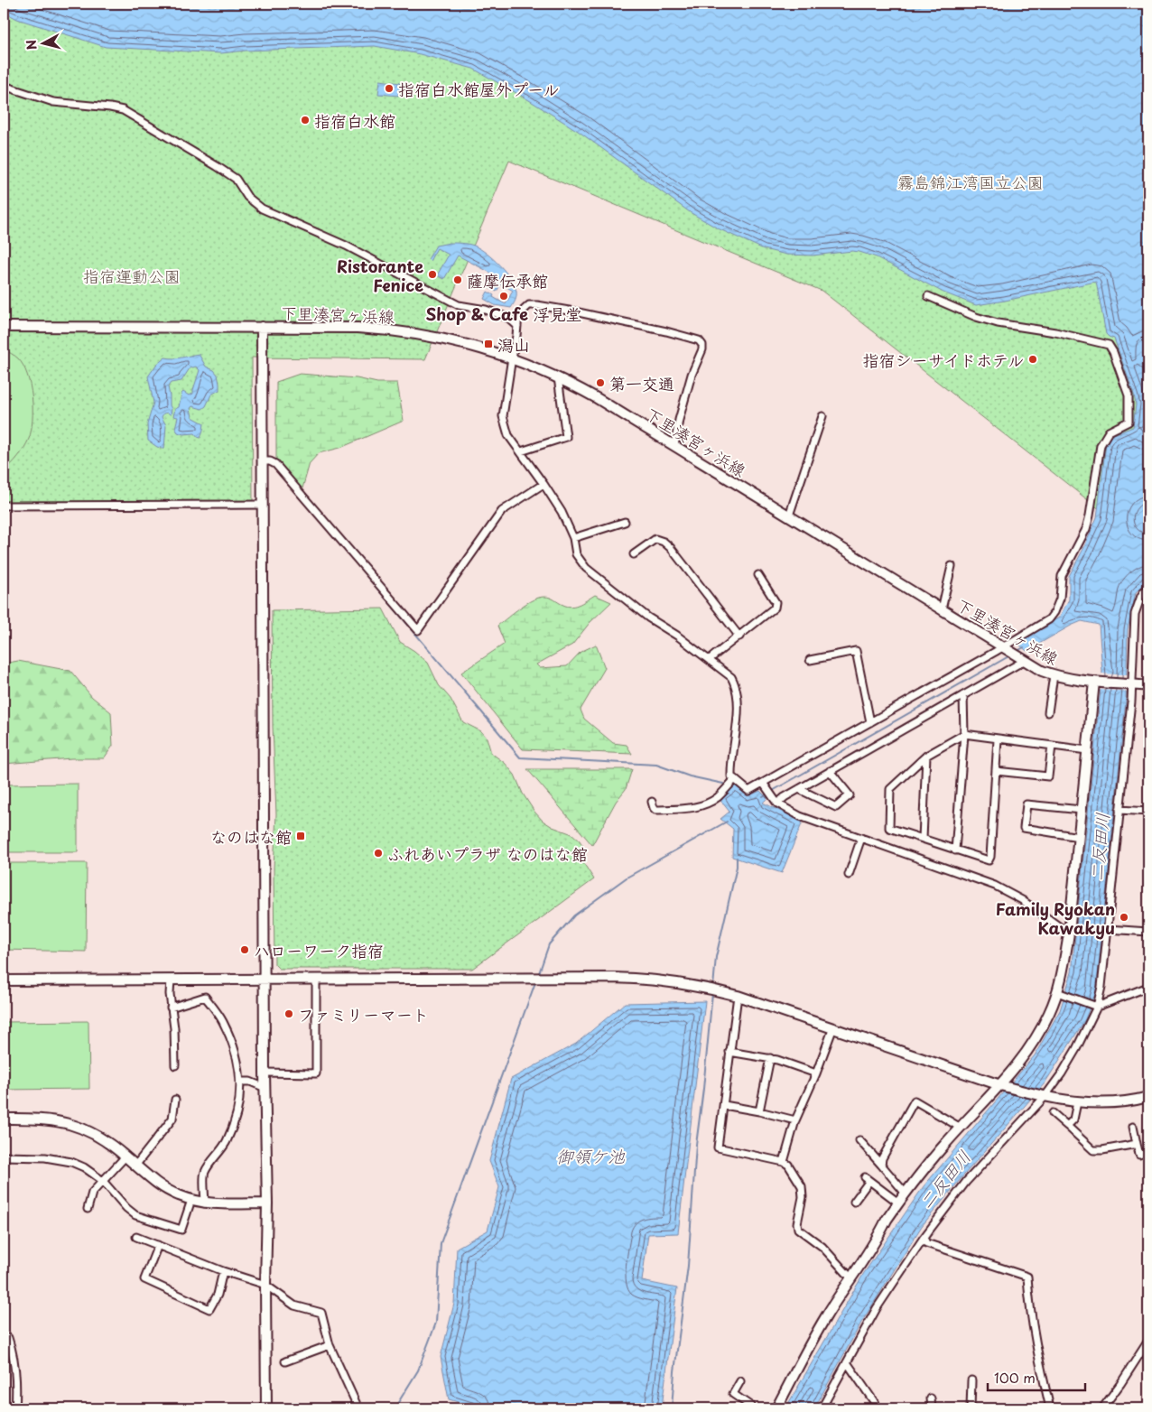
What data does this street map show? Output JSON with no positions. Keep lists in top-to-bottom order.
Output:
{
  "streets": {
    "street": ["下里湊宮ヶ浜線"]
  },
  "water": ["二反田川", "御領ケ池"],
  "parks": ["霧島錦江湾国立公園", "指宿運動公園"],
  "places": {
    "other": [
      "指宿白水館屋外プール",
      "指宿白水館",
      "Ristorante Fenice",
      "薩摩伝承館",
      "Shop & Cafe 浮見堂",
      "指宿シーサイドホテル",
      "第一交通",
      "ふれあいプラザ なのはな館",
      "Family Ryokan Kawakyu",
      "ハローワーク指宿",
      "ファミリーマート"
    ],
    "transit": ["潟山", "なのはな館"]
  },
  "scale_bar": "100 m",
  "north": "left"
}
